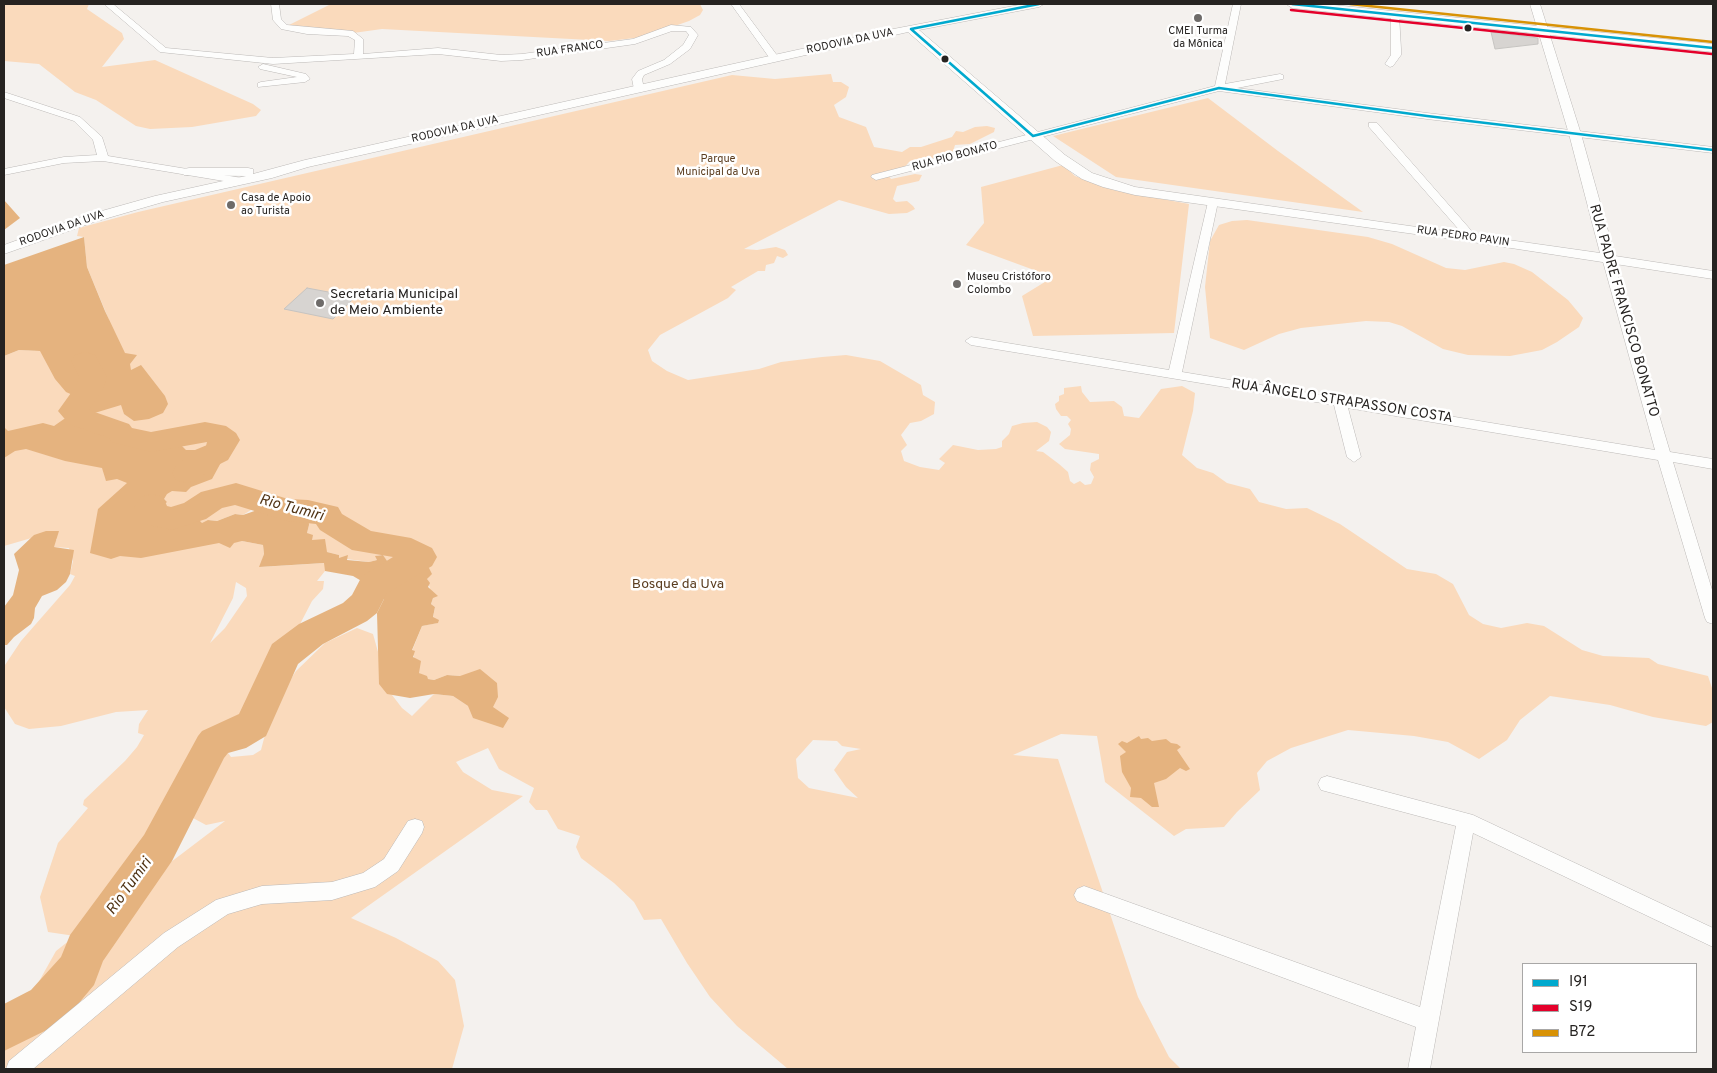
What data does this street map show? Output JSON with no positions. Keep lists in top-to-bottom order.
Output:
{
  "streets": {
    "street": [
      "RODOVIA DA UVA",
      "RUA FRANCO",
      "RUA PIO BONATO",
      "RUA PEDRO PAVIN",
      "RUA PADRE FRANCISCO BONATTO",
      "RUA ÂNGELO STRAPASSON COSTA"
    ]
  },
  "crossings": [
    ["RODOVIA DA UVA", "RUA FRANCO"],
    ["RODOVIA DA UVA", "RUA PEDRO PAVIN"],
    ["RUA PIO BONATO", "RUA PEDRO PAVIN"],
    ["RUA PEDRO PAVIN", "RUA PADRE FRANCISCO BONATTO"],
    ["RUA PADRE FRANCISCO BONATTO", "RUA ÂNGELO STRAPASSON COSTA"]
  ],
  "water": ["Rio Tumiri"],
  "parks": ["Parque Municipal da Uva", "Bosque da Uva"],
  "places": [
    "CMEI Turma da Mônica",
    "Casa de Apoio ao Turista",
    "Museu Cristóforo Colombo",
    "Secretaria Municipal de Meio Ambiente"
  ],
  "lines": ["transit line I91", "transit line B72", "transit line S19"],
  "legend": ["I91", "S19", "B72"]
}
